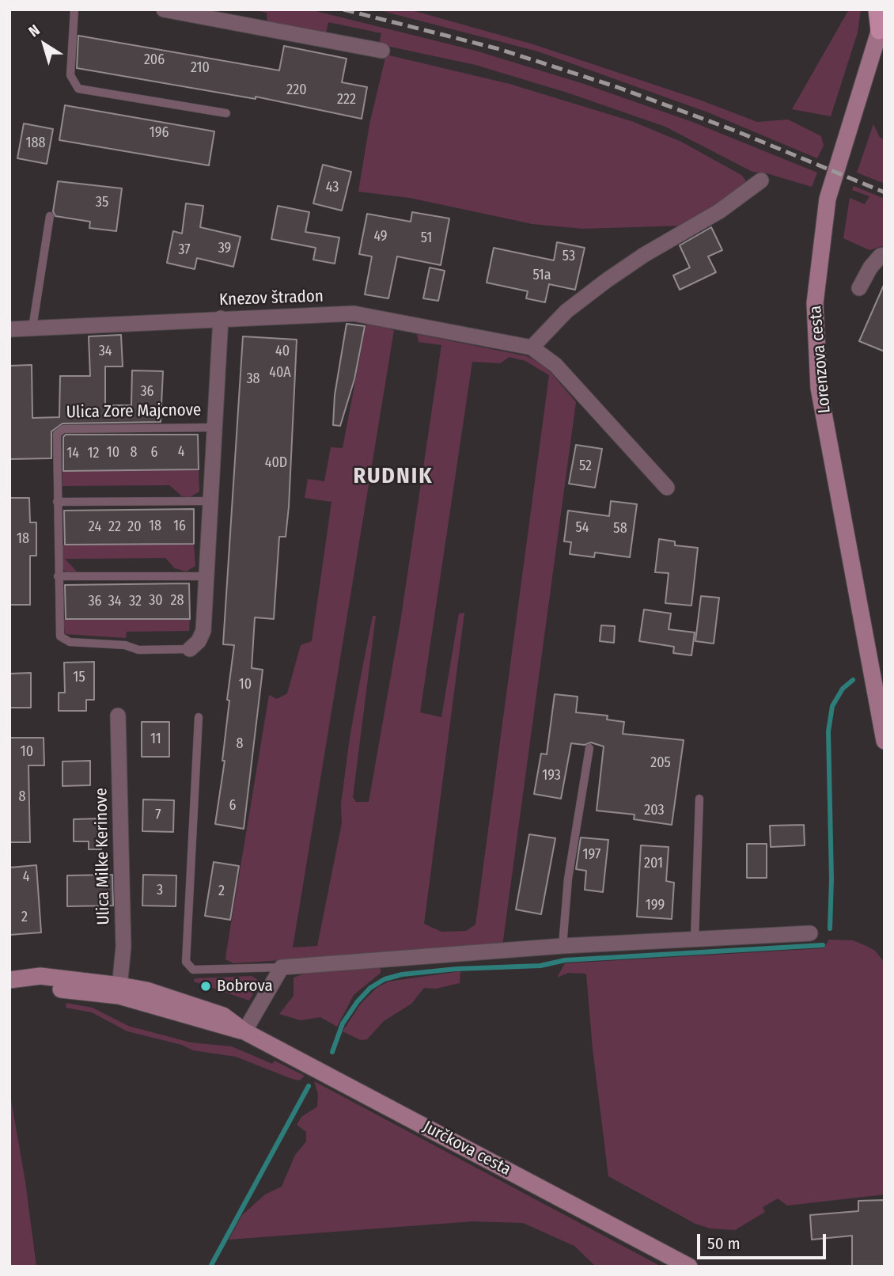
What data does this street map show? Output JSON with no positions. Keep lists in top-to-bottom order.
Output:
{
  "streets": {
    "main road": ["Lorenzova cesta", "Jurčkova cesta"],
    "street": ["Knezov štradon", "Ulica Zore Majcnove", "Ulica Milke Kerinove"]
  },
  "crossings": [
    ["Knezov štradon", "Ulica Zore Majcnove"],
    ["Ulica Milke Kerinove", "Jurčkova cesta"]
  ],
  "districts": ["RUDNIK"],
  "places": ["Bobrova"],
  "house_numbers": [
    "206",
    "210",
    "220",
    "222",
    "196",
    "188",
    "43",
    "35",
    "49",
    "51",
    "39",
    "37",
    "53",
    "51a",
    "34",
    "40",
    "40A",
    "38",
    "36",
    "4",
    "10",
    "8",
    "6",
    "14",
    "12",
    "40D",
    "52",
    "18",
    "16",
    "24",
    "22",
    "20",
    "54",
    "58",
    "18",
    "30",
    "28",
    "36",
    "34",
    "32",
    "15",
    "10",
    "11",
    "8",
    "10",
    "205",
    "193",
    "8",
    "6",
    "203",
    "7",
    "197",
    "201",
    "4",
    "3",
    "2",
    "199",
    "2"
  ],
  "scale_bar": "50 m",
  "north": "top left"
}
